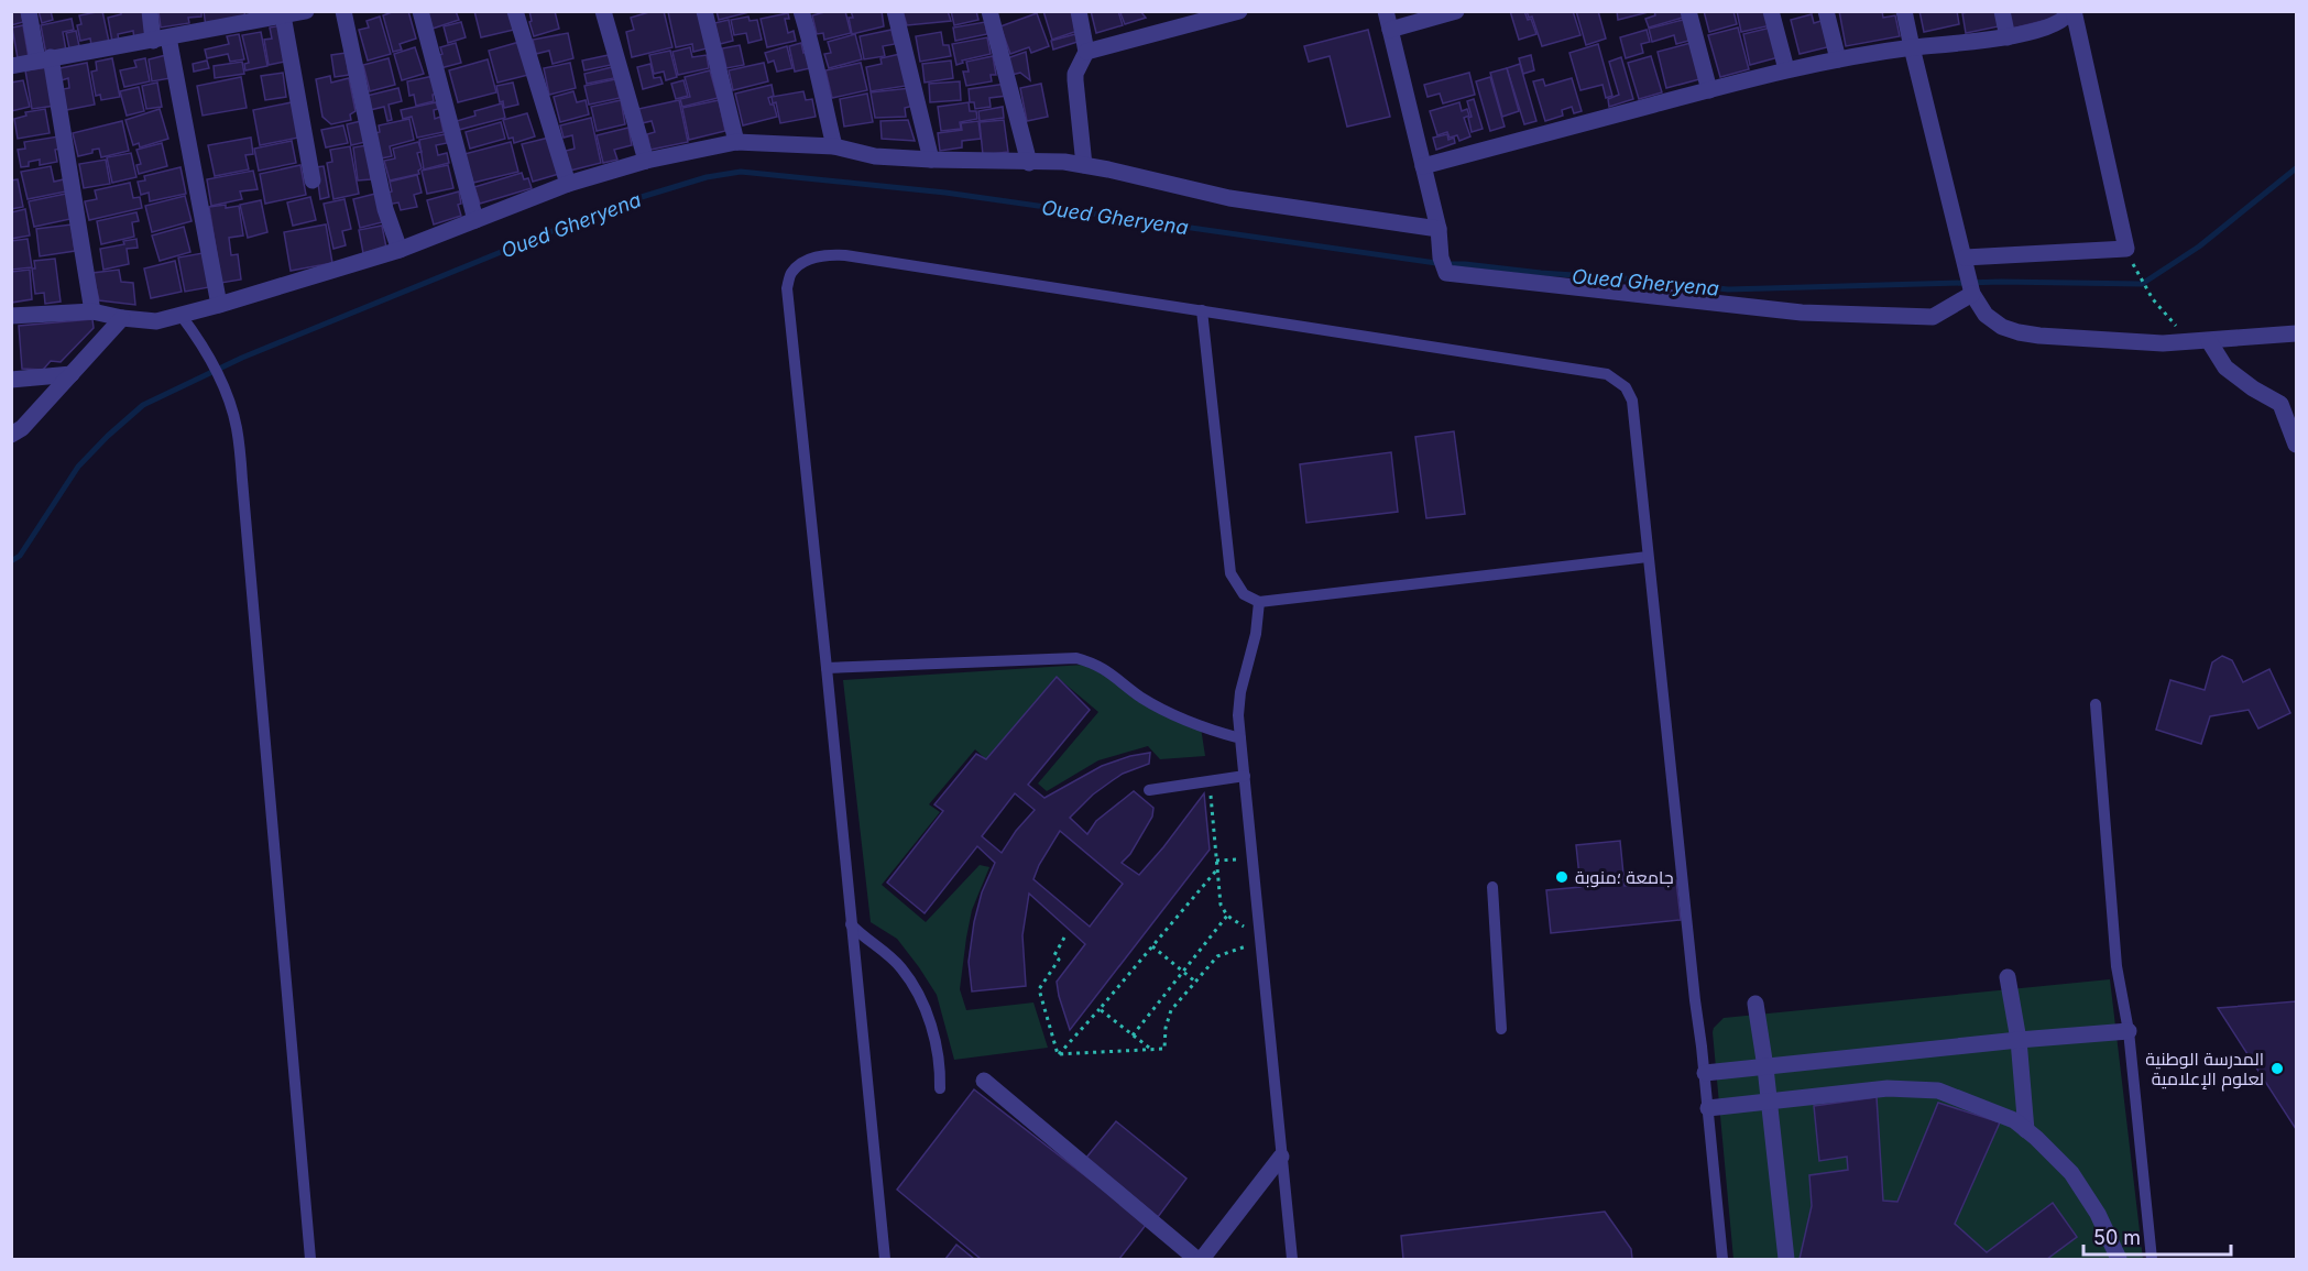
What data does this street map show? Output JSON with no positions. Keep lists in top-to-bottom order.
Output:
{
  "water": ["Oued Gheryena"],
  "places": ["جامعة ؛منوبة", "المدرسة الوطنية لعلوم الإعلامية"],
  "scale_bar": "50 m"
}
